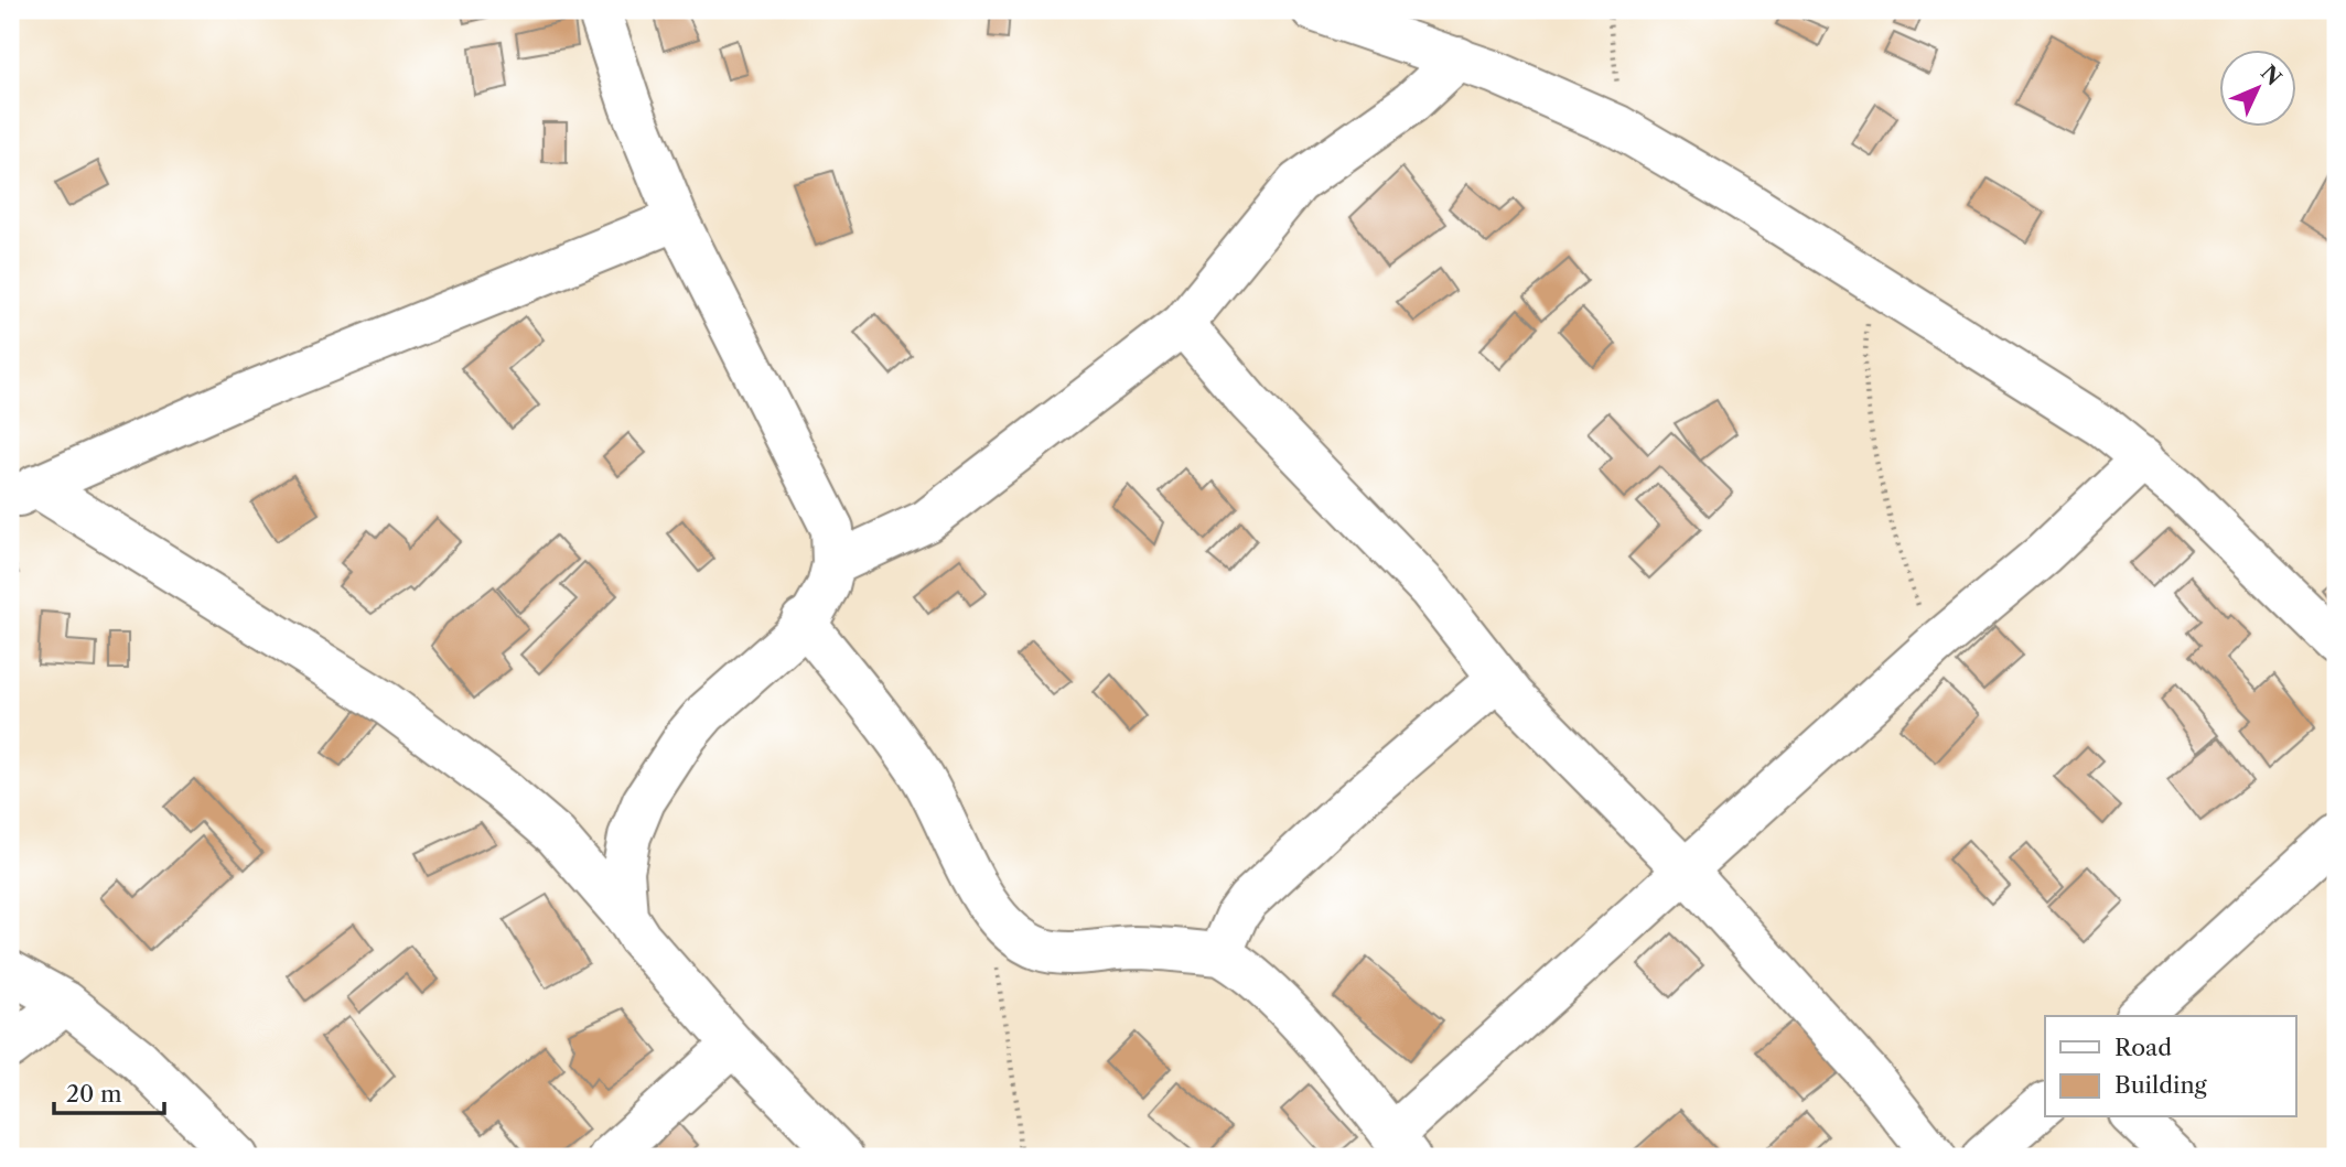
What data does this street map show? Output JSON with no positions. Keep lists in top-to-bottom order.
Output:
{
  "legend": ["Road", "Building"],
  "scale_bar": "20 m",
  "north": "top right"
}
